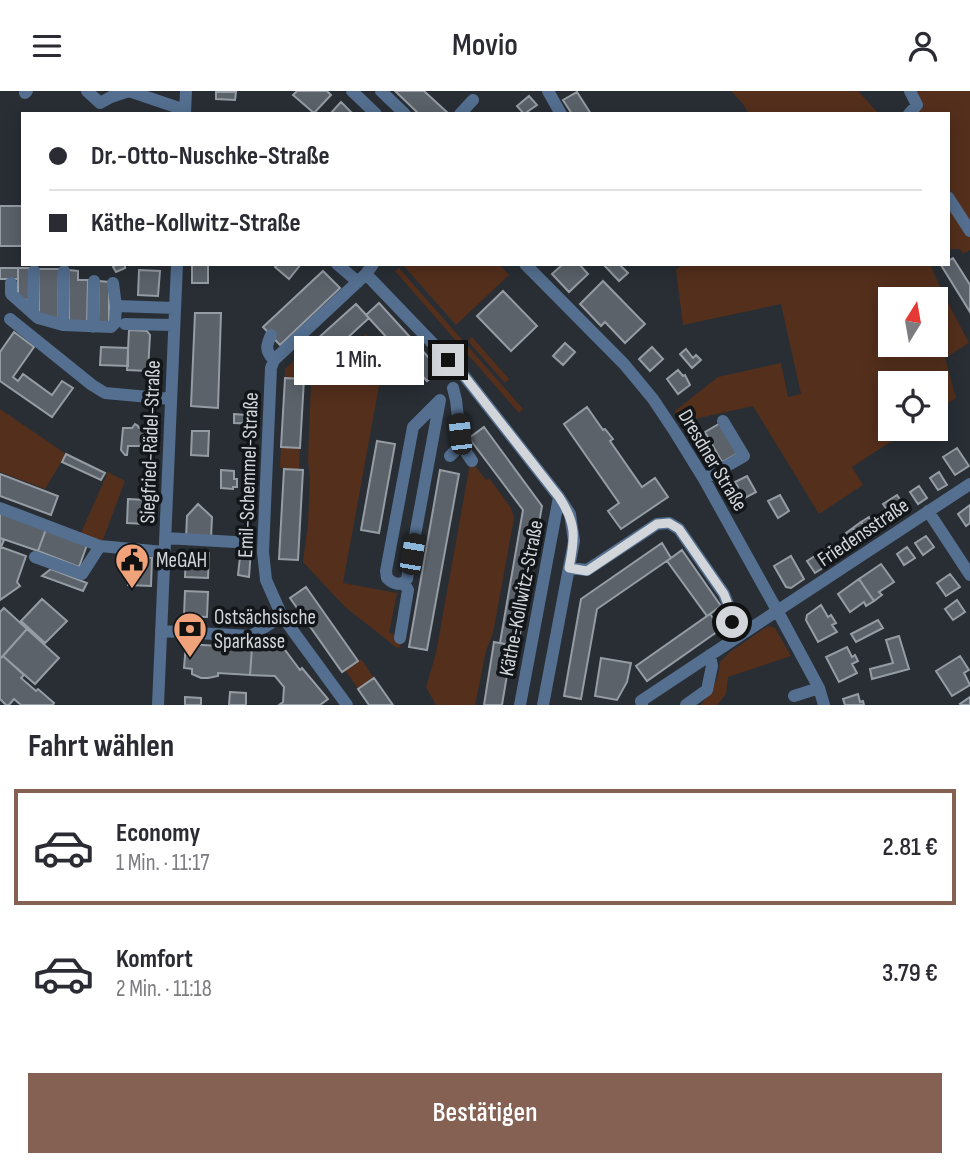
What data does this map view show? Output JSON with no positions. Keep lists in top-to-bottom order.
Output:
{
  "streets": {
    "street": [
      "Siegfried-Rädel-Straße",
      "Dresdner Straße",
      "Emil-Schemmel-Straße",
      "Friedensstraße",
      "Käthe-Kollwitz-Straße"
    ]
  },
  "crossings": [
    ["Dresdner Straße", "Friedensstraße"]
  ],
  "places": {
    "public building": ["MeGAH"],
    "bank": ["Ostsächsische Sparkasse"]
  },
  "north": "top",
  "page": {
    "header": "Movio",
    "banner": ["Dr.-Otto-Nuschke-Straße", "Käthe-Kollwitz-Straße"],
    "bubble": "1 Min.",
    "heading": "Fahrt wählen",
    "list": [
      {
        "name": "Economy",
        "note": "1 Min. · 11:17",
        "value": "2.81 €"
      },
      {
        "name": "Komfort",
        "note": "2 Min. · 11:18",
        "value": "3.79 €"
      }
    ],
    "buttons": "Bestätigen"
  }
}
